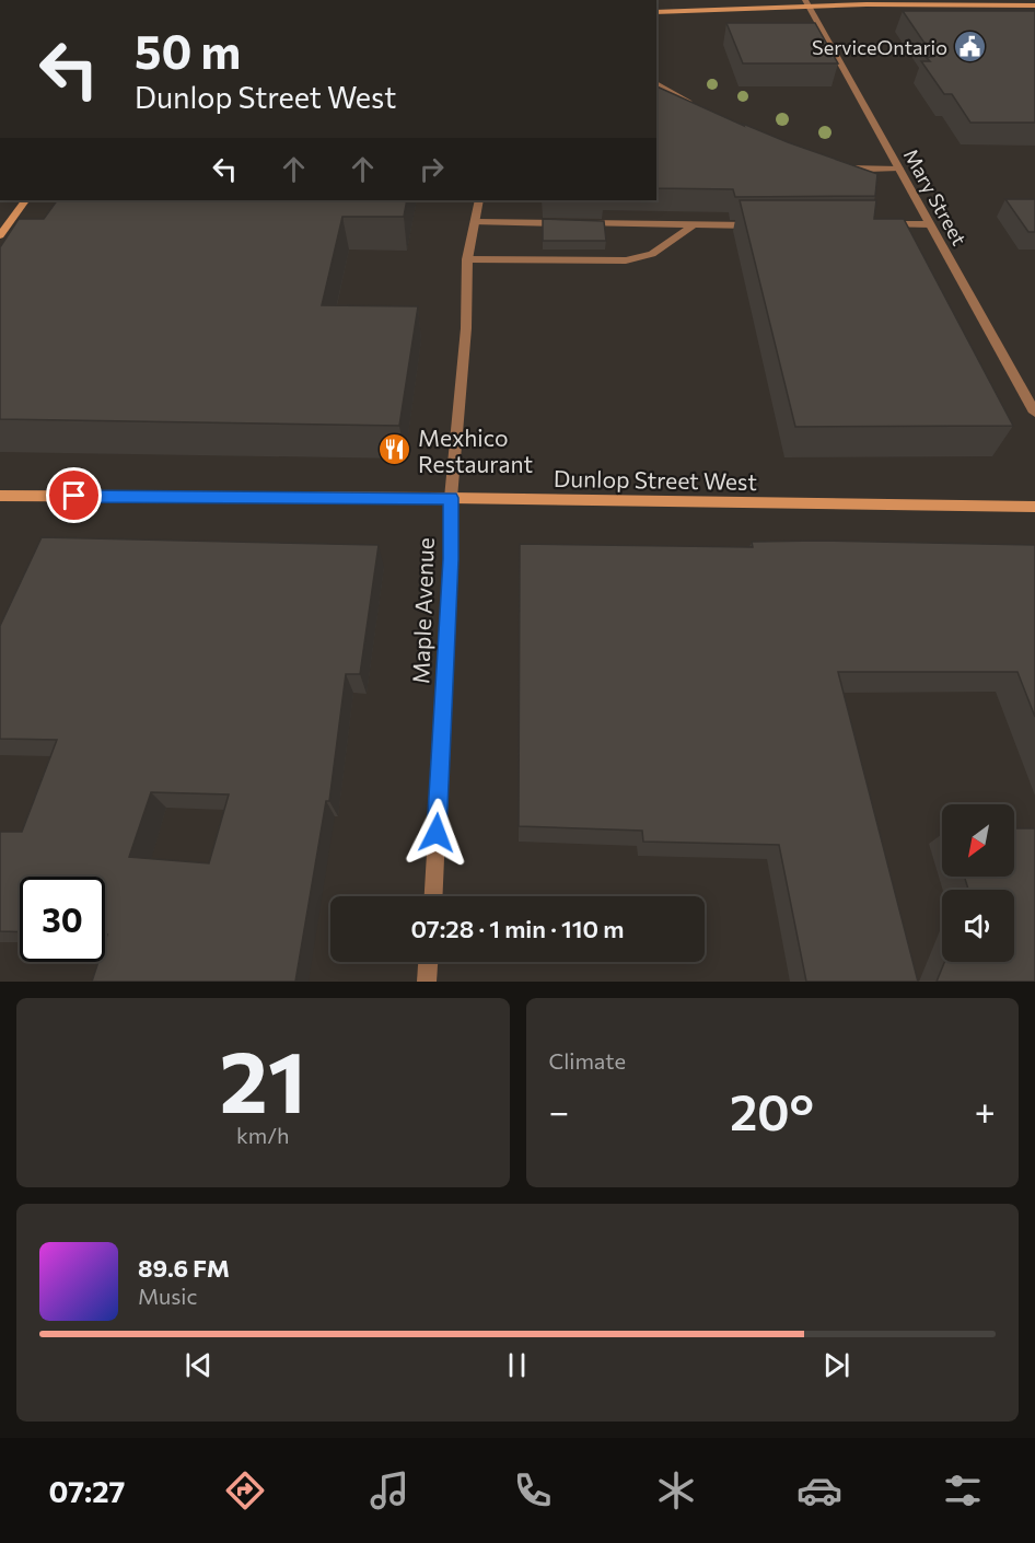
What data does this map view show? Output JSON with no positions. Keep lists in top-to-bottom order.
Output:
{
  "streets": {
    "main road": ["Dunlop Street West"],
    "street": ["Mary Street", "Maple Avenue"]
  },
  "crossings": [
    ["Dunlop Street West", "Maple Avenue"]
  ],
  "places": {
    "public building": ["ServiceOntario"],
    "restaurant": ["Mexhico Restaurant"]
  },
  "north": "bottom left",
  "page": {
    "turn": ["50 m", "Dunlop Street West"],
    "limit": "30",
    "trip": "07:28 · 1 min · 110 m",
    "tile": [
      ["21", "km/h"],
      "Climate"
    ],
    "heat": ["−", "20°", "+"],
    "song": ["89.6 FM", "Music"],
    "tabs": "07:27"
  }
}
